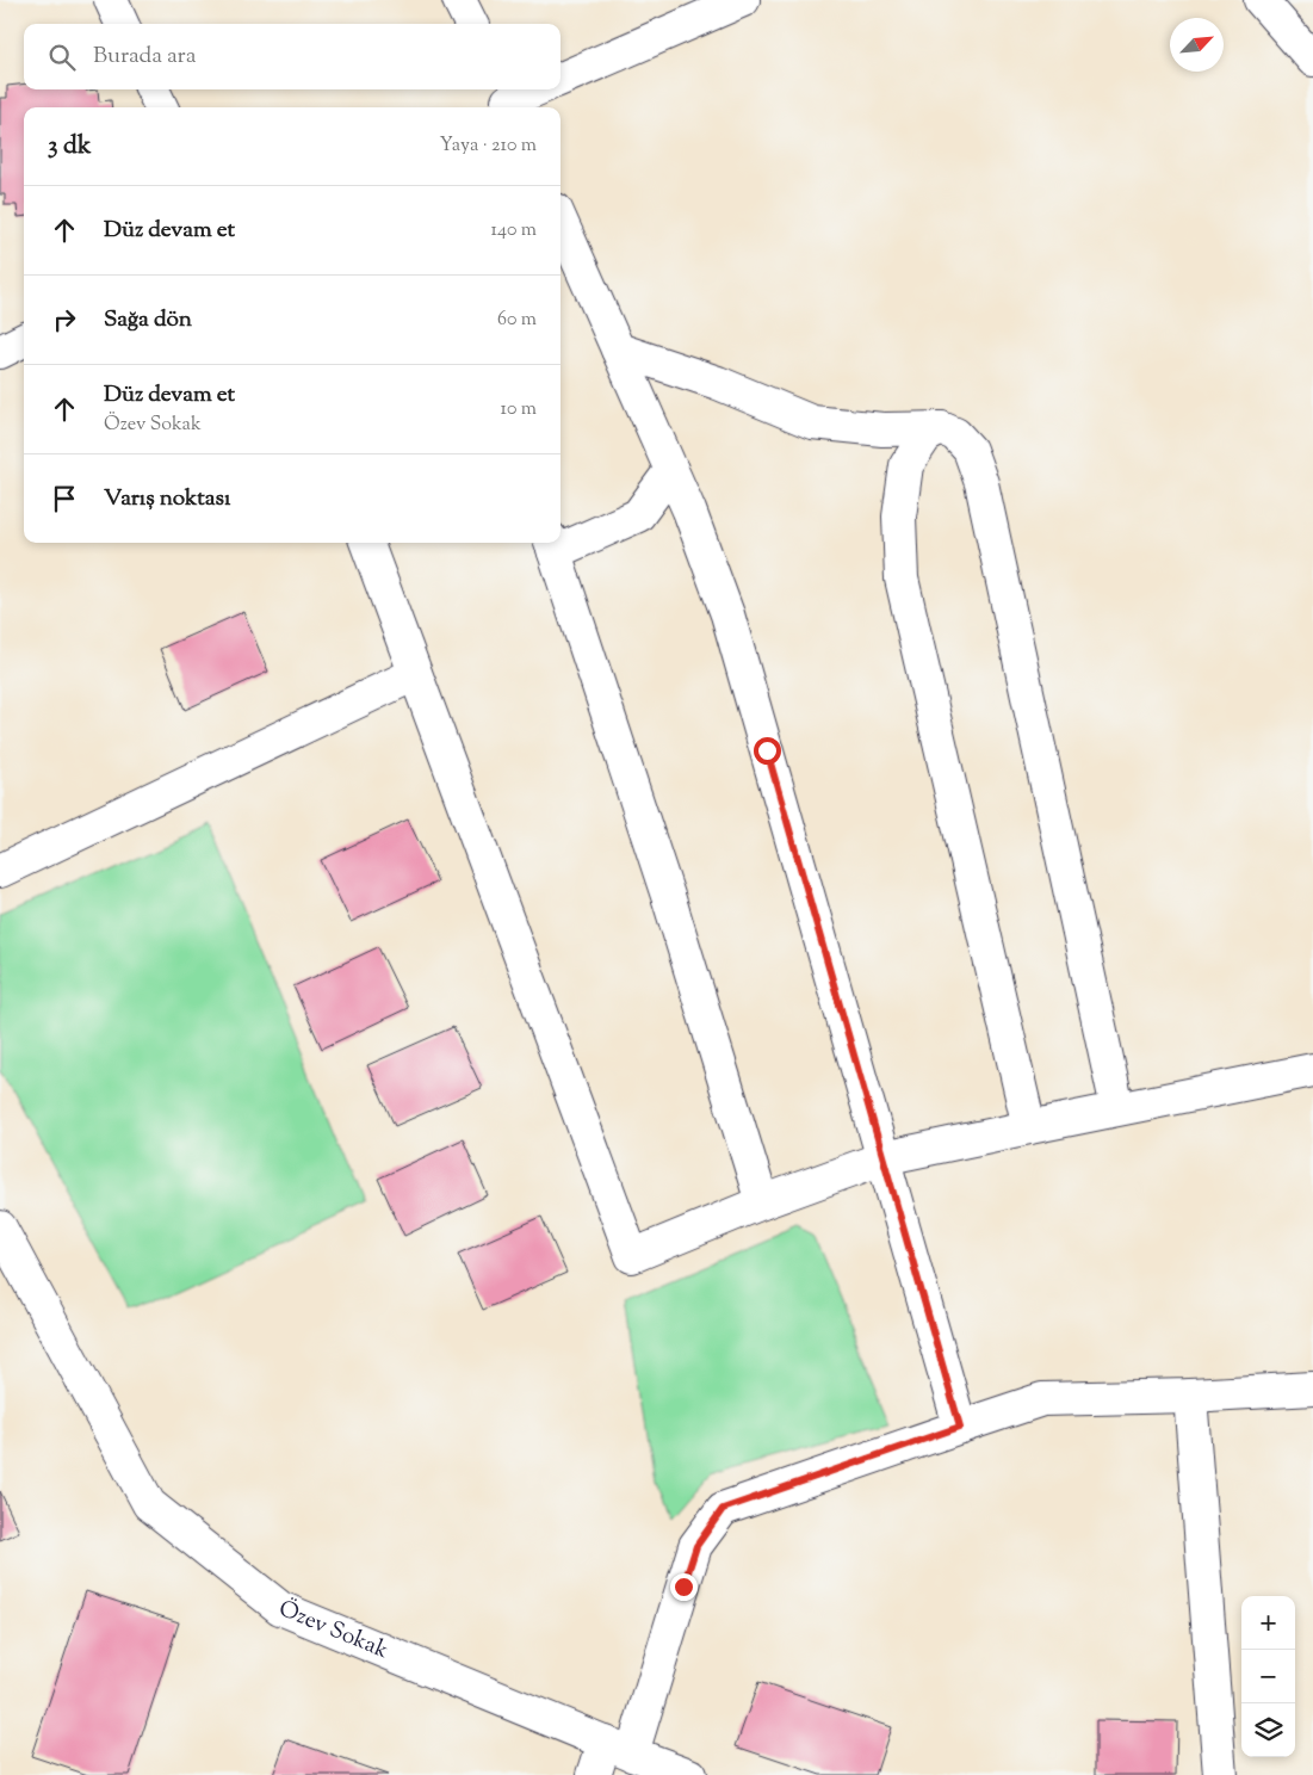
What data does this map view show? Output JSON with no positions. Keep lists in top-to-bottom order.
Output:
{
  "streets": {
    "street": ["Özev Sokak"]
  },
  "north": "top right",
  "page": {
    "search": "Burada ara",
    "heading": ["3 dk", "Yaya · 210 m"],
    "list": [
      ["Düz devam et", "140 m"],
      ["Sağa dön", "60 m"],
      ["Düz devam et", "Özev Sokak", "10 m"],
      "Varış noktası"
    ],
    "map_buttons": ["+", "−"]
  }
}
